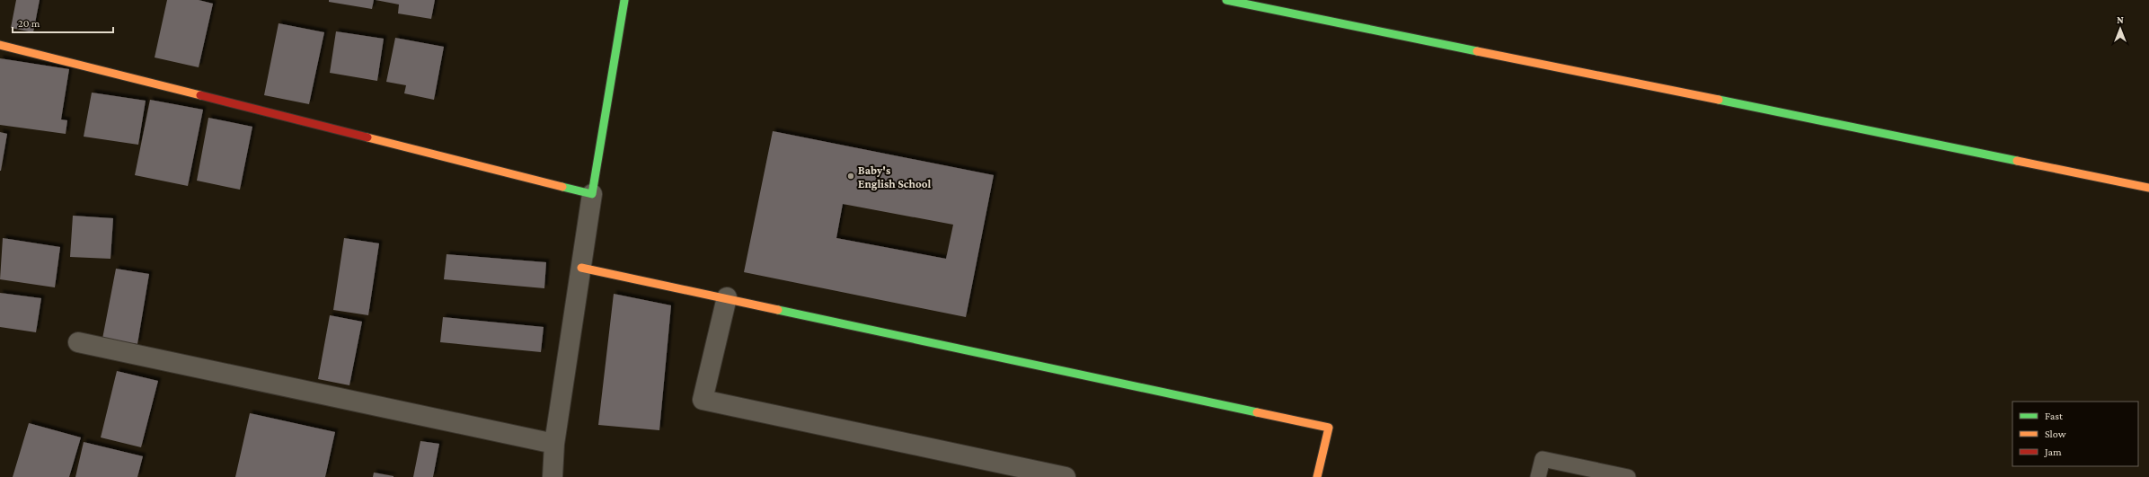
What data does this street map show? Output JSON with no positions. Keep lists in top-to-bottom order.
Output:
{
  "places": ["Baby's English School"],
  "legend": ["Fast", "Slow", "Jam"],
  "scale_bar": "20 m",
  "north": "top"
}
